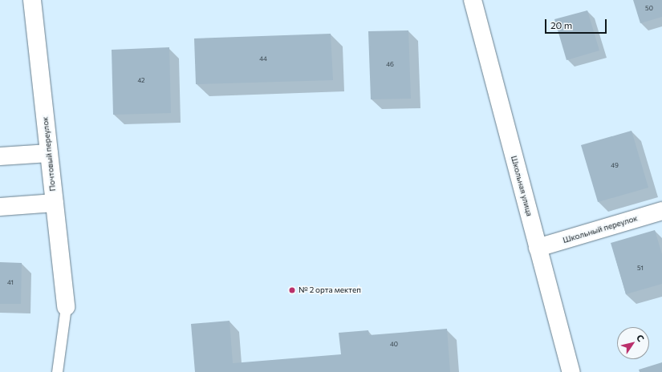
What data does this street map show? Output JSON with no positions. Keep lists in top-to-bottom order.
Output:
{
  "streets": {
    "street": ["Почтовый переулок", "Школьная улица", "Школьный переулок"]
  },
  "crossings": [
    ["Школьная улица", "Школьный переулок"]
  ],
  "places": ["№ 2 орта мектеп"],
  "house_numbers": [
    "50",
    "44",
    "46",
    "42",
    "49",
    "51",
    "41",
    "40"
  ],
  "scale_bar": "20 m",
  "north": "top right"
}
